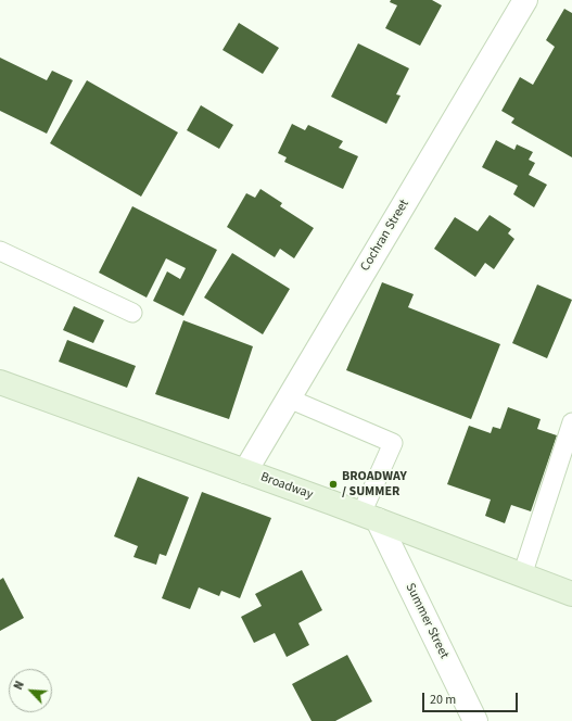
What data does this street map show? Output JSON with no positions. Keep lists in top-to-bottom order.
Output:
{
  "streets": {
    "main road": ["Broadway"],
    "street": ["Cochran Street", "Summer Street"]
  },
  "crossings": [
    ["Cochran Street", "Broadway"],
    ["Broadway", "Summer Street"]
  ],
  "places": ["BROADWAY / SUMMER"],
  "scale_bar": "20 m",
  "north": "top left"
}
